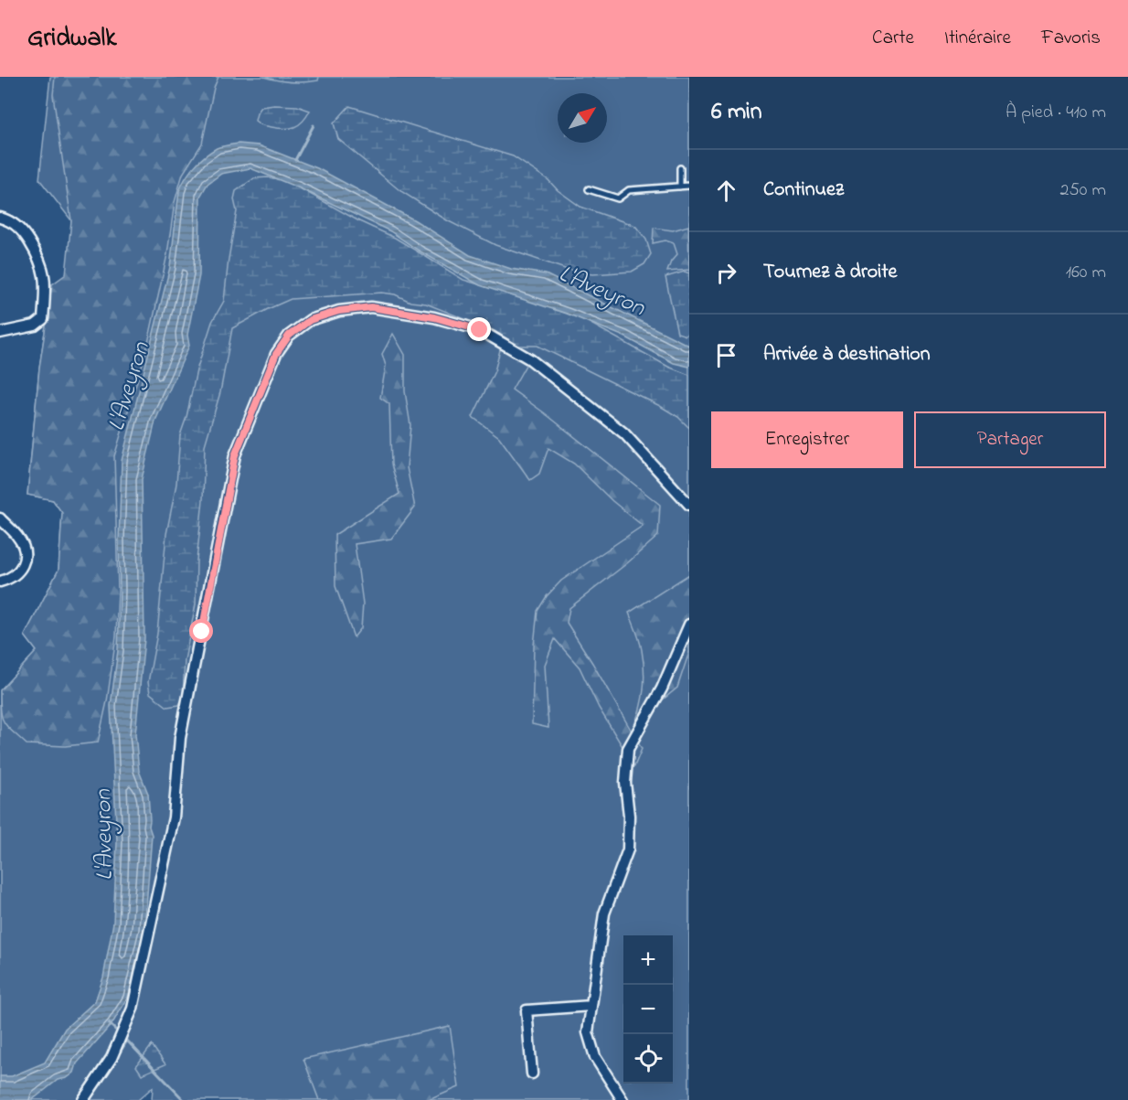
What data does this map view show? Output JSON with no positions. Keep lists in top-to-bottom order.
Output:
{
  "water": ["L'Aveyron"],
  "north": "top right",
  "page": {
    "header": "Gridwalk",
    "nav": ["Carte", "Itinéraire", "Favoris"],
    "heading": ["6 min", "À pied · 410 m"],
    "list": [
      ["Continuez", "250 m"],
      ["Tournez à droite", "160 m"],
      "Arrivée à destination"
    ],
    "buttons": ["Enregistrer", "Partager"],
    "map_buttons": ["+", "−"]
  }
}
